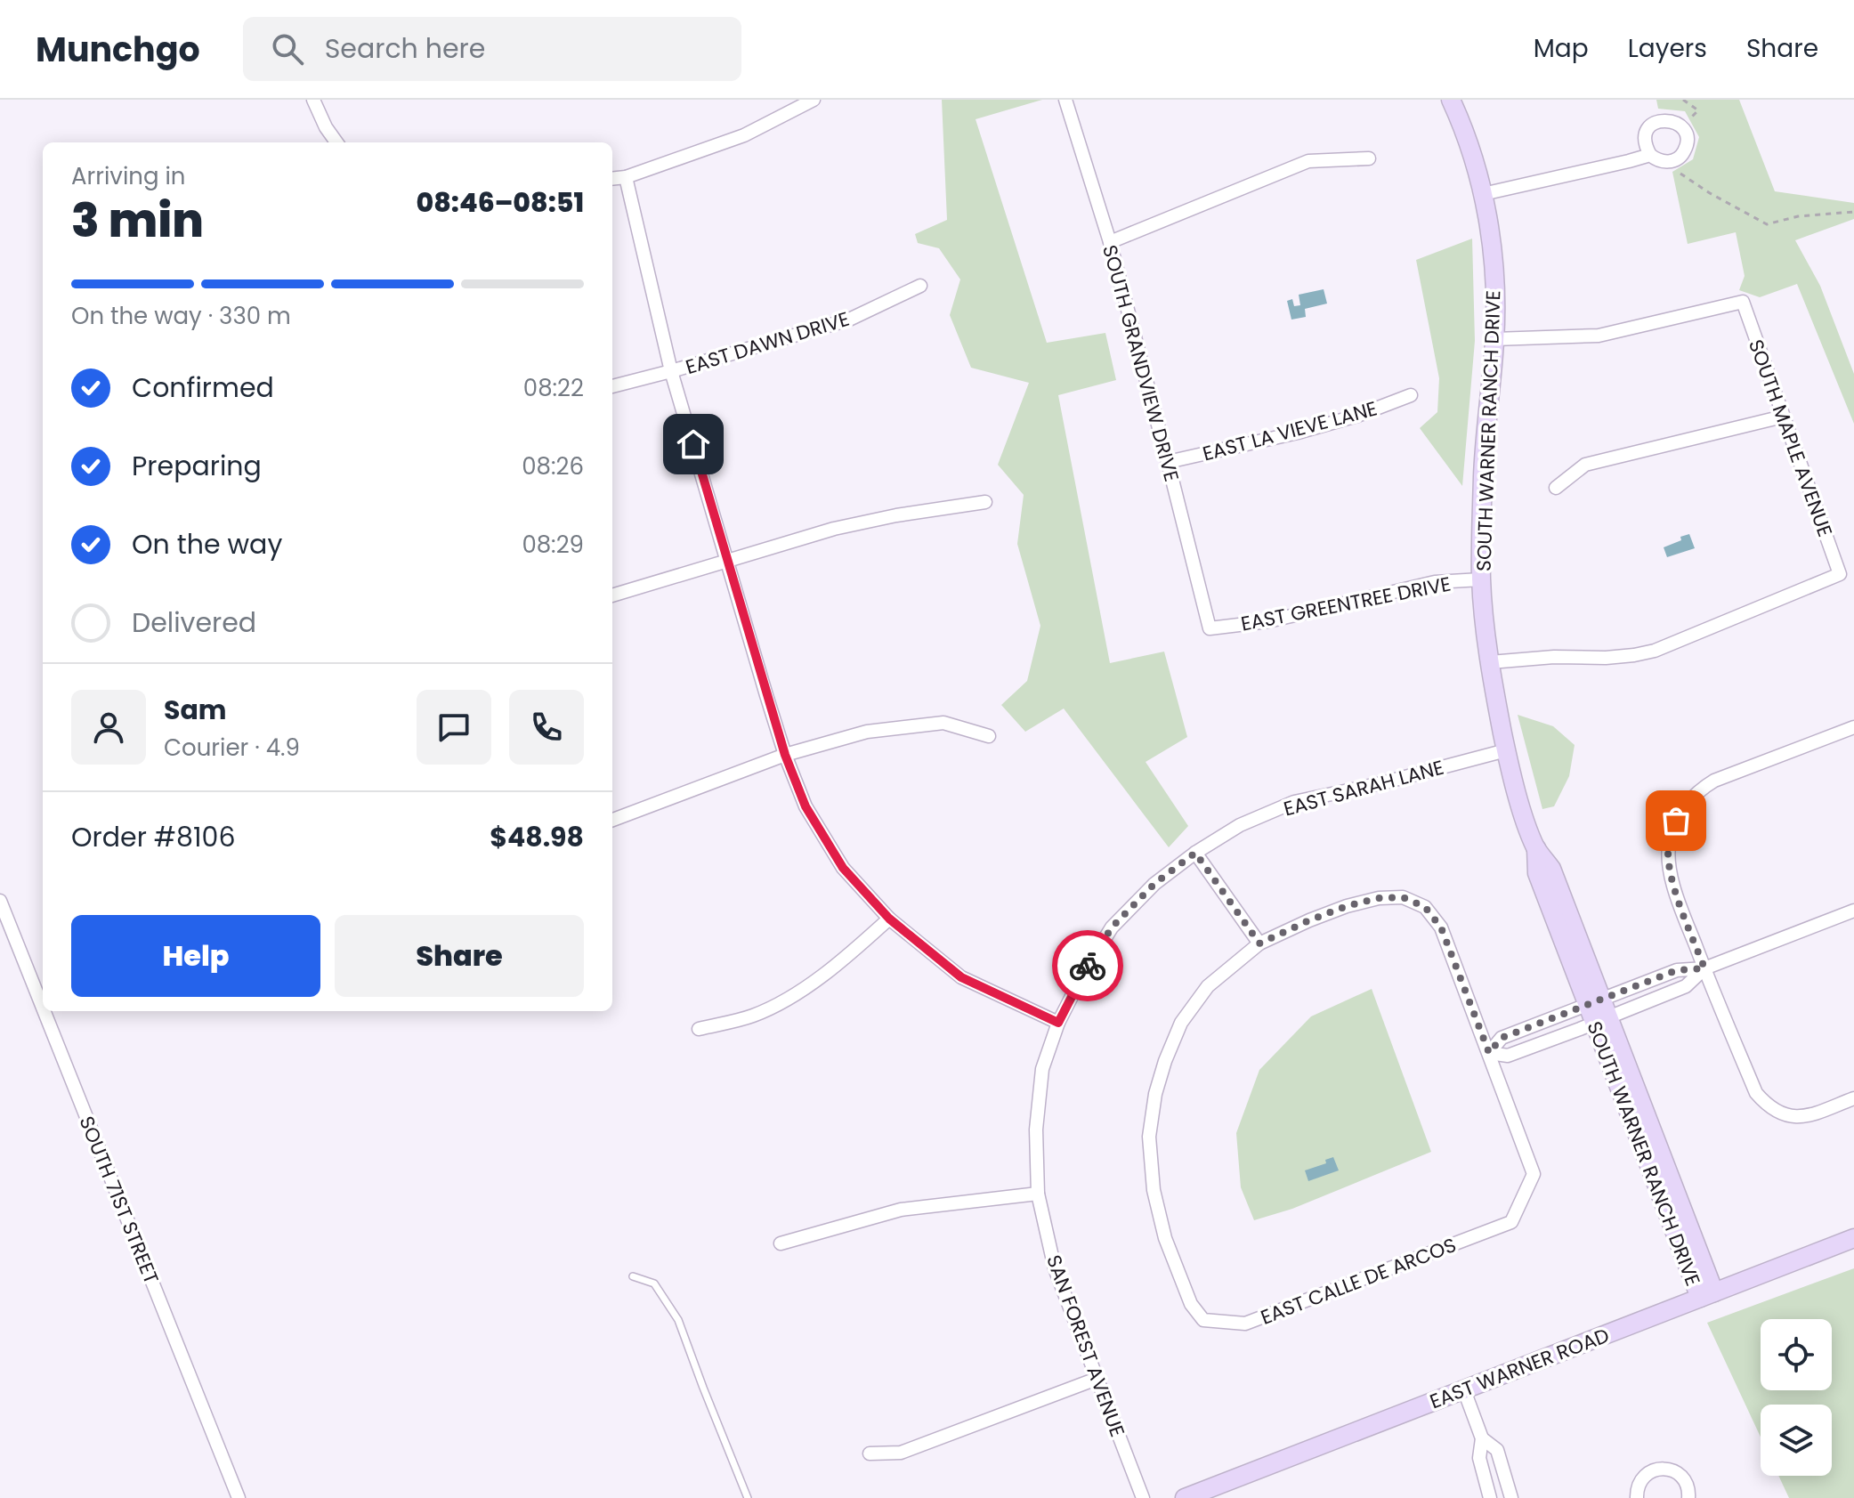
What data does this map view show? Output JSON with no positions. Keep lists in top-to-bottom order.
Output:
{
  "streets": {
    "street": [
      "EAST DAWN DRIVE",
      "SOUTH GRANDVIEW DRIVE",
      "EAST LA VIEVE LANE",
      "SOUTH WARNER RANCH DRIVE",
      "SOUTH MAPLE AVENUE",
      "EAST GREENTREE DRIVE",
      "EAST SARAH LANE",
      "SOUTH 71ST STREET",
      "EAST CALLE DE ARCOS",
      "SAN FOREST AVENUE",
      "EAST WARNER ROAD"
    ]
  },
  "crossings": [
    ["SOUTH GRANDVIEW DRIVE", "EAST LA VIEVE LANE"],
    ["SOUTH GRANDVIEW DRIVE", "EAST GREENTREE DRIVE"],
    ["SOUTH WARNER RANCH DRIVE", "SOUTH MAPLE AVENUE"],
    ["SOUTH WARNER RANCH DRIVE", "EAST GREENTREE DRIVE"],
    ["SOUTH WARNER RANCH DRIVE", "EAST SARAH LANE"],
    ["SOUTH WARNER RANCH DRIVE", "EAST WARNER ROAD"],
    ["EAST SARAH LANE", "SAN FOREST AVENUE"]
  ],
  "page": {
    "header": "Munchgo",
    "search": "Search here",
    "nav": ["Map", "Layers", "Share"],
    "heading": ["3 min", "Arriving in", "08:46–08:51"],
    "panel": [
      "Sam",
      "Courier · 4.9",
      "Order #8106",
      "$48.98"
    ],
    "bar": "On the way · 330 m",
    "list": [
      ["Confirmed", "08:22"],
      ["Preparing", "08:26"],
      ["On the way", "08:29"],
      "Delivered"
    ],
    "buttons": ["Help", "Share"]
  }
}
